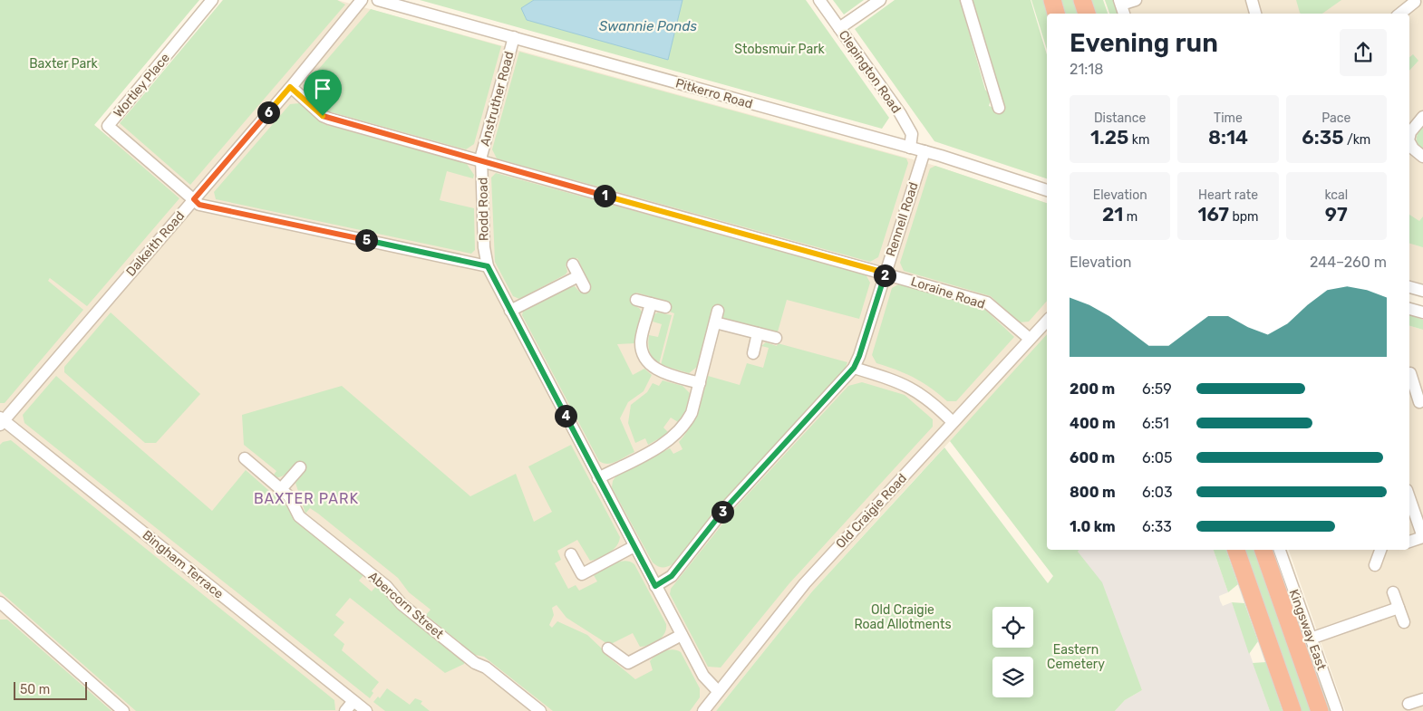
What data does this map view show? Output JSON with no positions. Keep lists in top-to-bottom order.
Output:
{
  "streets": {
    "highway": ["Kingsway East"],
    "street": [
      "Clepington Road",
      "Wortley Place",
      "Pitkerro Road",
      "Anstruther Road",
      "Rodd Road",
      "Rennell Road",
      "Dalkeith Road",
      "Loraine Road",
      "Old Craigie Road",
      "Bingham Terrace",
      "Abercorn Street"
    ]
  },
  "crossings": [
    ["Clepington Road", "Pitkerro Road"],
    ["Wortley Place", "Dalkeith Road"],
    ["Pitkerro Road", "Anstruther Road"],
    ["Pitkerro Road", "Rennell Road"],
    ["Anstruther Road", "Rodd Road"],
    ["Anstruther Road", "Loraine Road"],
    ["Rodd Road", "Rennell Road"],
    ["Rodd Road", "Loraine Road"],
    ["Rodd Road", "Old Craigie Road"],
    ["Rennell Road", "Loraine Road"],
    ["Dalkeith Road", "Loraine Road"],
    ["Dalkeith Road", "Bingham Terrace"],
    ["Loraine Road", "Old Craigie Road"]
  ],
  "districts": ["BAXTER PARK"],
  "water": ["Swannie Ponds"],
  "parks": [
    "Stobsmuir Park",
    "Baxter Park",
    "Old Craigie Road Allotments",
    "Eastern Cemetery"
  ],
  "scale_bar": "50 m",
  "page": {
    "heading": ["Evening run", "21:18"],
    "stats": [
      ["Distance", "1.25 km"],
      ["Time", "8:14"],
      ["Pace", "6:35 /km"],
      ["Elevation", "21 m"],
      ["Heart rate", "167 bpm"],
      ["kcal", "97"]
    ],
    "pins": [
      "6",
      "1",
      "5",
      "2",
      "4",
      "3"
    ],
    "chart": ["Elevation", "244–260 m"],
    "list": [
      {
        "name": "200 m",
        "note": "6:59"
      },
      {
        "name": "400 m",
        "note": "6:51"
      },
      {
        "name": "600 m",
        "note": "6:05"
      },
      {
        "name": "800 m",
        "note": "6:03"
      },
      {
        "name": "1.0 km",
        "note": "6:33"
      }
    ],
    "scale": "50 m"
  }
}
